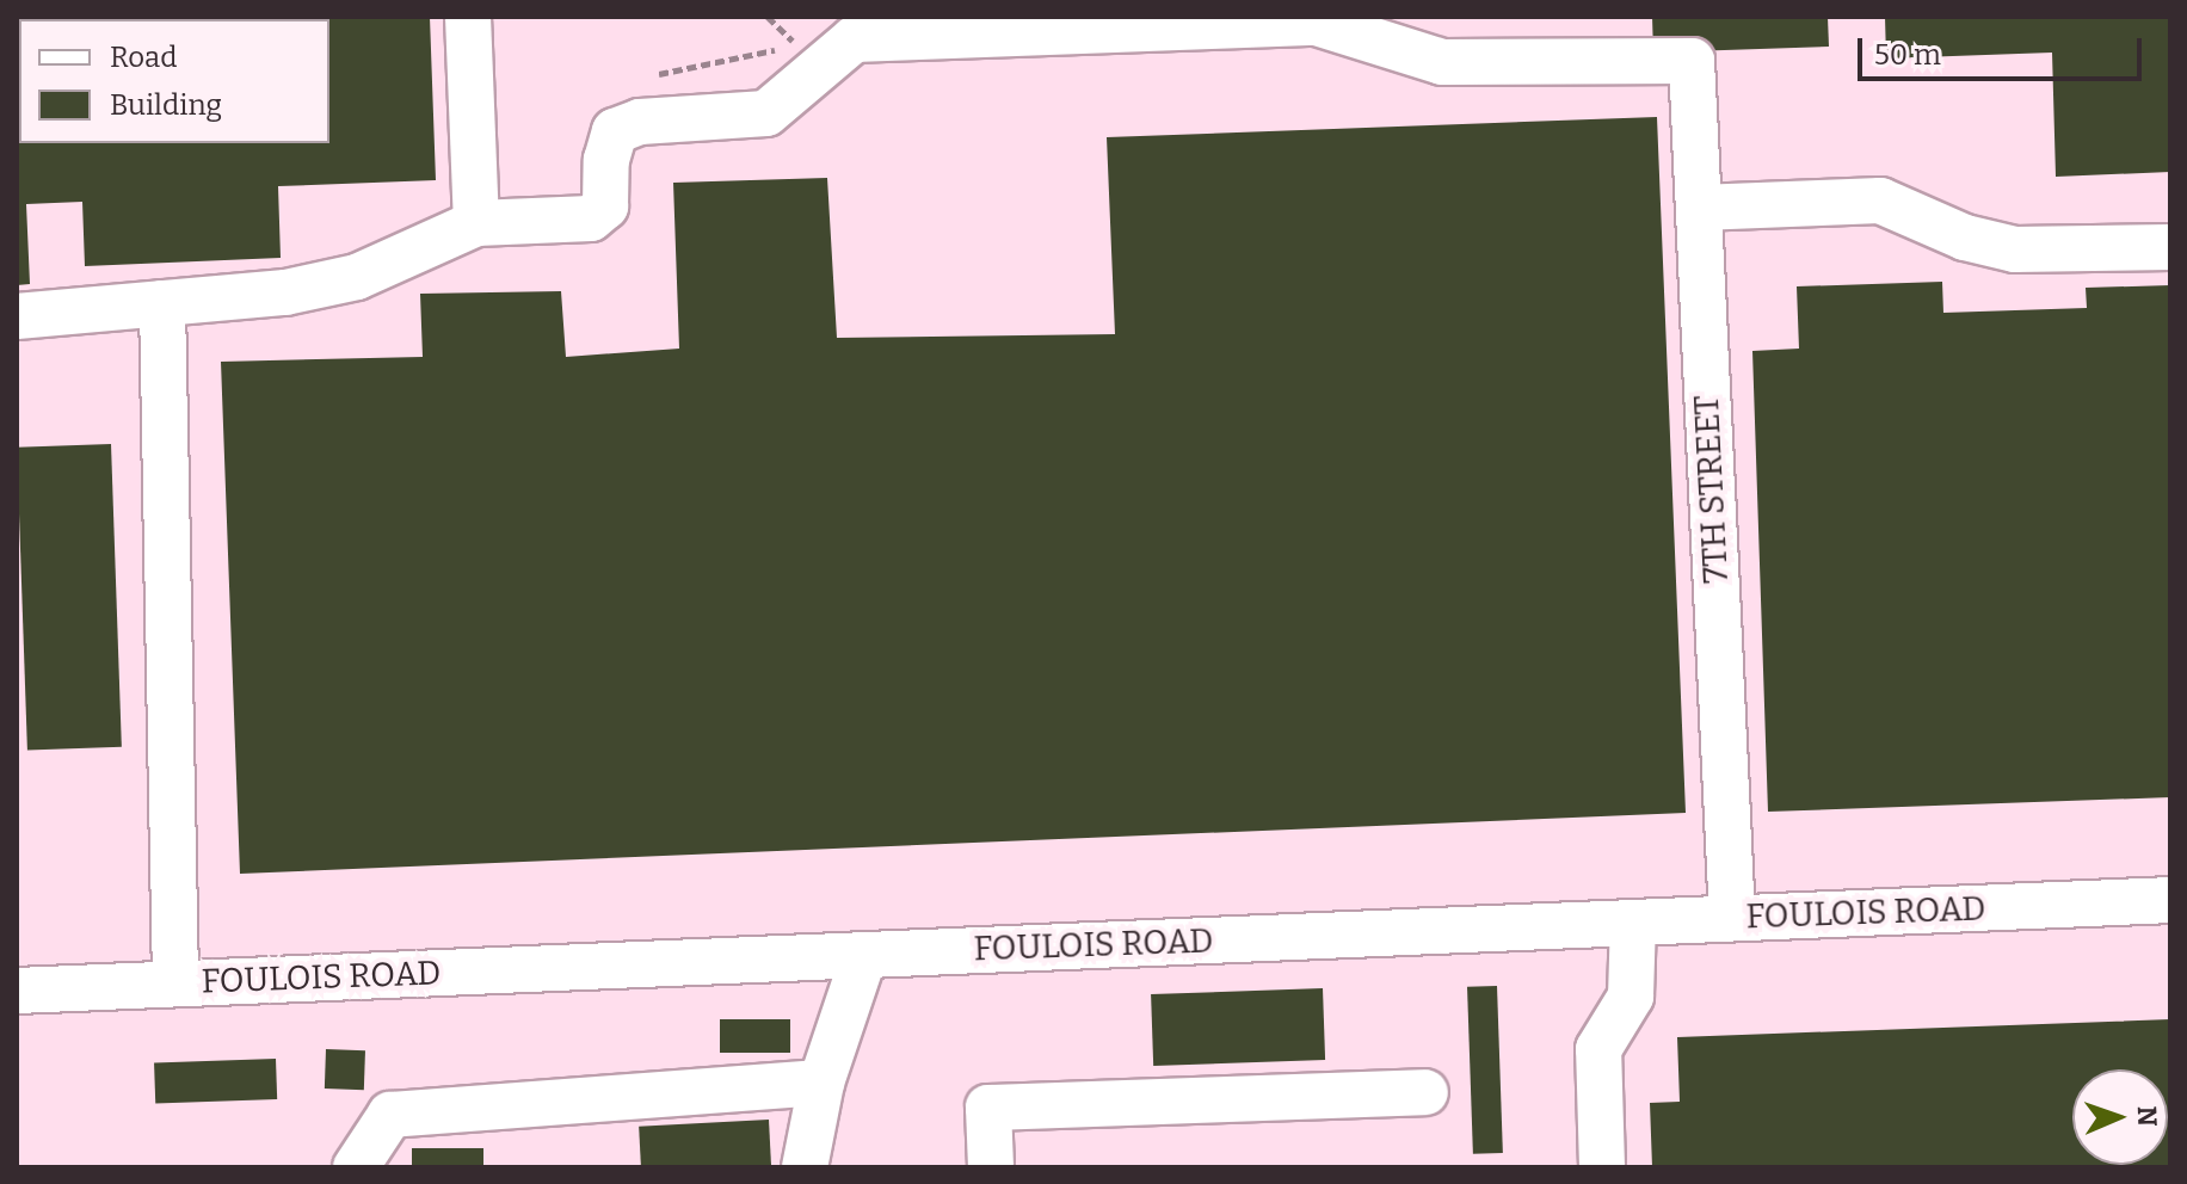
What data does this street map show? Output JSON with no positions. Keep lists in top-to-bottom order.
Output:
{
  "streets": {
    "street": ["7TH STREET", "FOULOIS ROAD"]
  },
  "crossings": [
    ["7TH STREET", "FOULOIS ROAD"]
  ],
  "legend": ["Road", "Building"],
  "scale_bar": "50 m",
  "north": "right"
}
